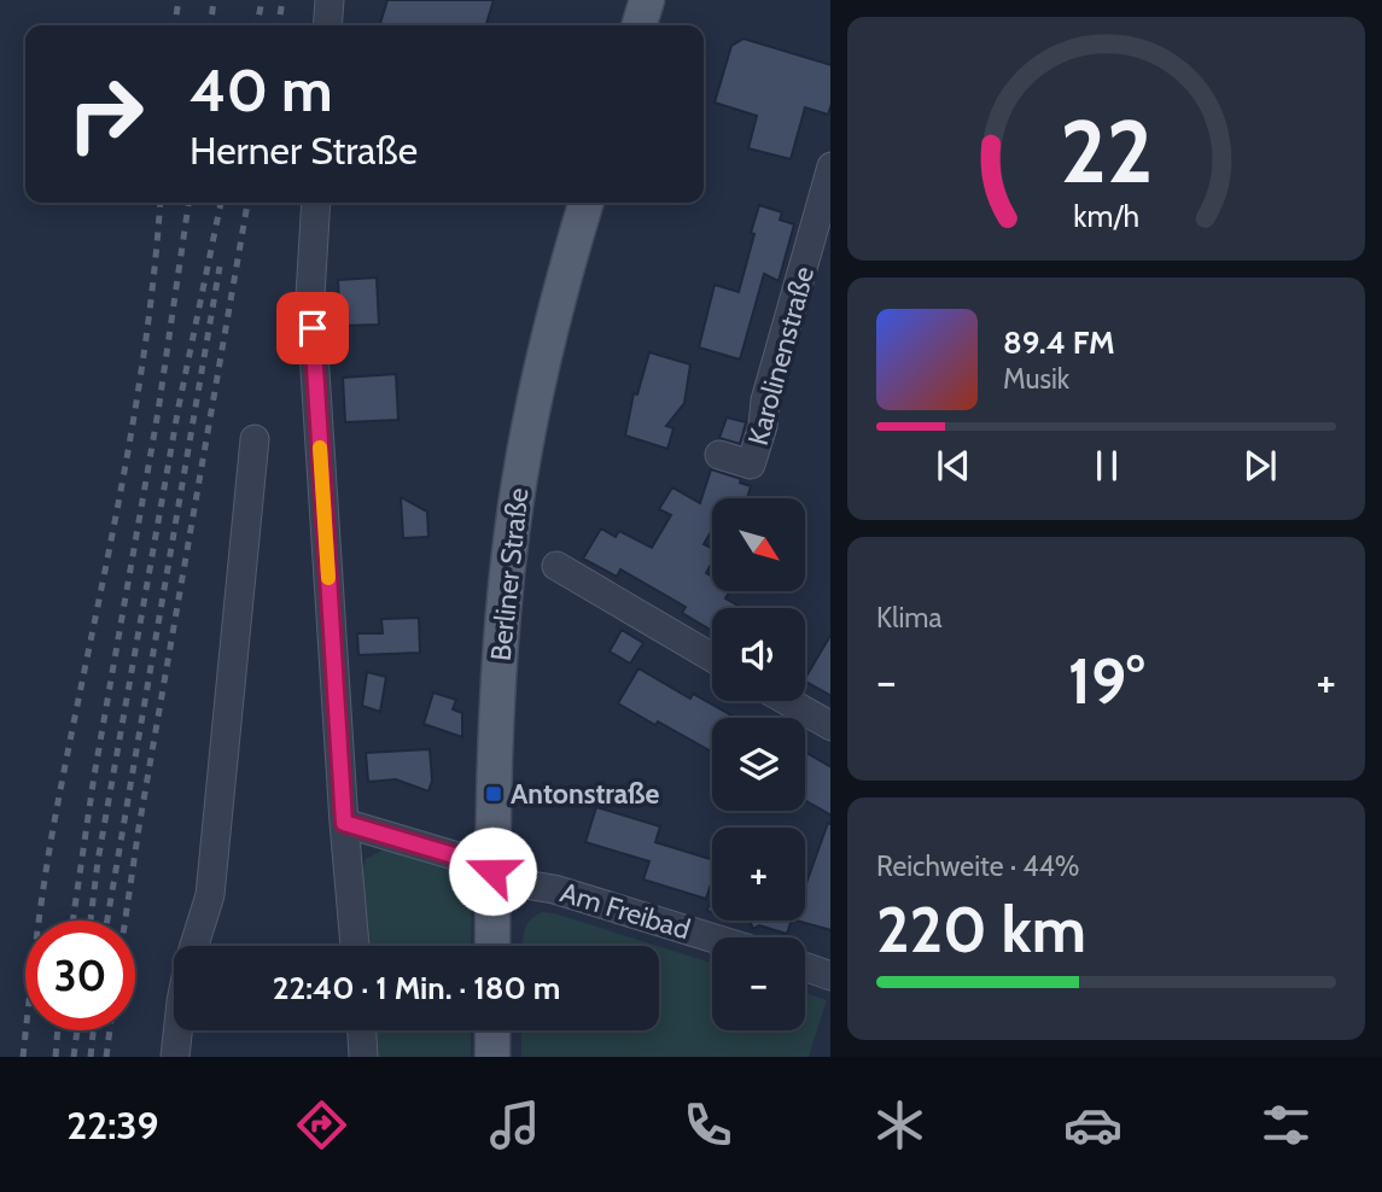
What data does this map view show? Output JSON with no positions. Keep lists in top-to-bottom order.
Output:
{
  "streets": {
    "main road": ["Berliner Straße"],
    "street": ["Karolinenstraße", "Am Freibad"]
  },
  "crossings": [
    ["Berliner Straße", "Am Freibad"]
  ],
  "places": {
    "transit": ["Antonstraße"]
  },
  "north": "bottom right",
  "page": {
    "turn": ["40 m", "Herner Straße"],
    "song": ["89.4 FM", "Musik"],
    "map_buttons": ["+", "−"],
    "tile": [
      "Klima",
      ["Reichweite · 44%", "220 km"]
    ],
    "heat": ["−", "19°", "+"],
    "limit": "30",
    "trip": "22:40 · 1 Min. · 180 m",
    "tabs": "22:39",
    "gauge": ["22", "km/h"]
  }
}
